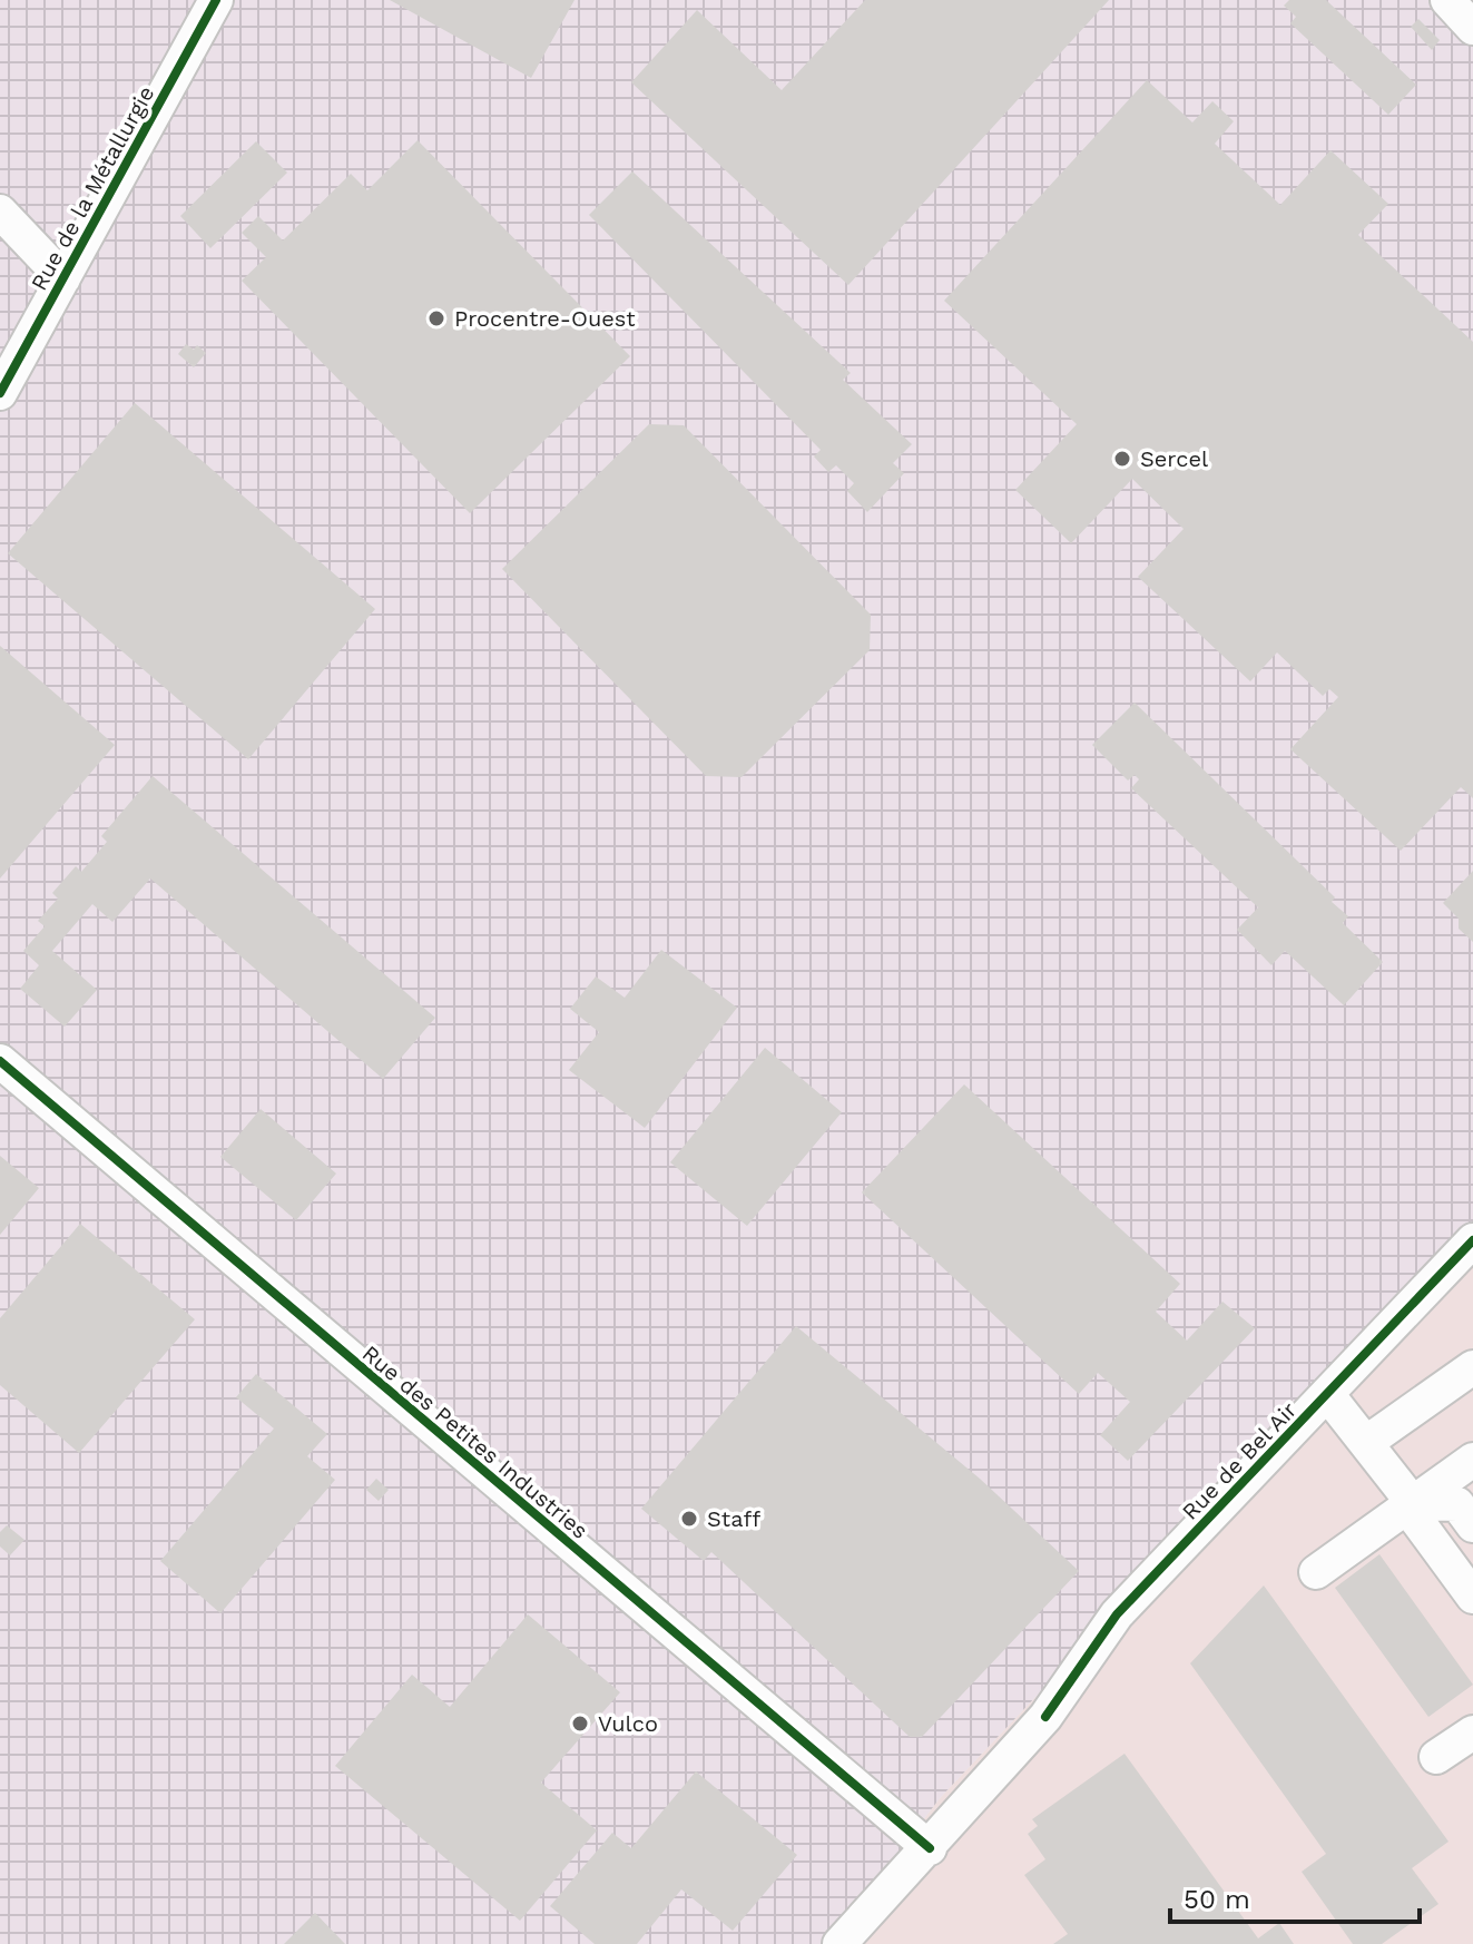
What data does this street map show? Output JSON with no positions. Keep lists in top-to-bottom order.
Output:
{
  "streets": {
    "street": ["Rue de la Métallurgie", "Rue des Petites Industries", "Rue de Bel Air"]
  },
  "crossings": [
    ["Rue des Petites Industries", "Rue de Bel Air"]
  ],
  "places": [
    "Procentre-Ouest",
    "Sercel",
    "Staff",
    "Vulco"
  ],
  "scale_bar": "50 m"
}
